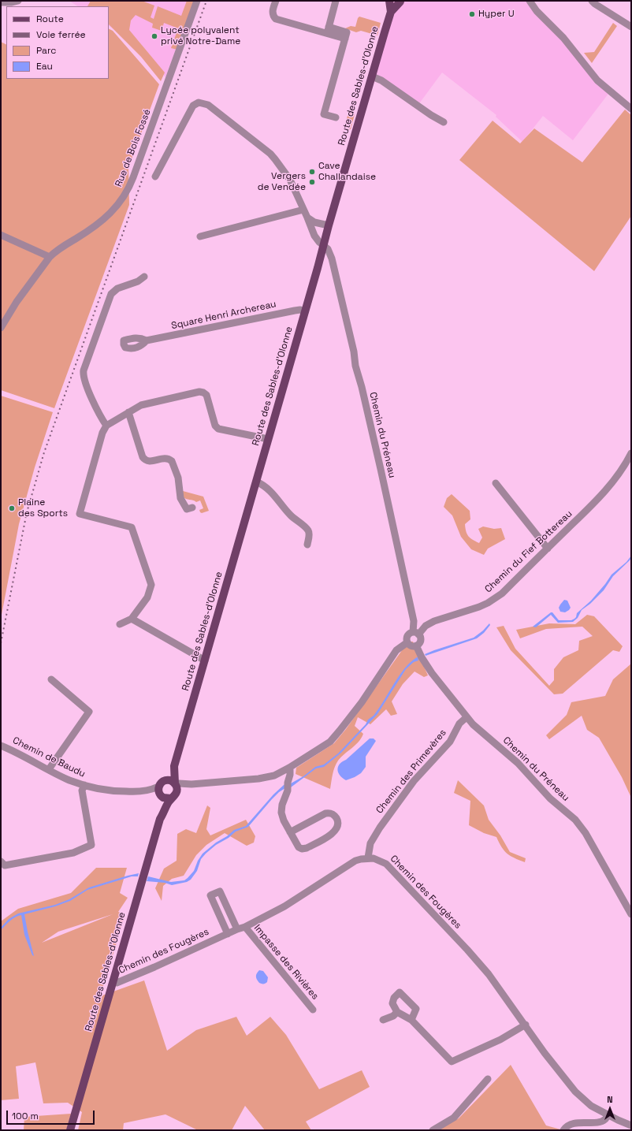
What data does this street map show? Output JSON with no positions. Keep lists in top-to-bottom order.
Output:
{
  "streets": {
    "main road": ["Route des Sables-d'Olonne"],
    "street": [
      "Rue de Bois Fossé",
      "Square Henri Archereau",
      "Chemin du Préneau",
      "Chemin du Fief Bottereau",
      "Chemin de Baudu",
      "Chemin des Primevères",
      "Chemin des Fougères",
      "Impasse des Rivières"
    ]
  },
  "crossings": [
    ["Route des Sables-d'Olonne", "Square Henri Archereau"],
    ["Route des Sables-d'Olonne", "Chemin du Préneau"],
    ["Route des Sables-d'Olonne", "Chemin de Baudu"],
    ["Route des Sables-d'Olonne", "Chemin des Fougères"],
    ["Chemin du Préneau", "Chemin du Fief Bottereau"],
    ["Chemin du Préneau", "Chemin des Primevères"],
    ["Chemin des Primevères", "Chemin des Fougères"],
    ["Chemin des Fougères", "Impasse des Rivières"]
  ],
  "places": [
    "Hyper U",
    "Lycée polyvalent privé Notre-Dame",
    "Cave Challandaise",
    "Vergers de Vendée",
    "Plaine des Sports"
  ],
  "legend": [
    "Route",
    "Voie ferrée",
    "Parc",
    "Eau"
  ],
  "scale_bar": "100 m",
  "north": "top"
}
